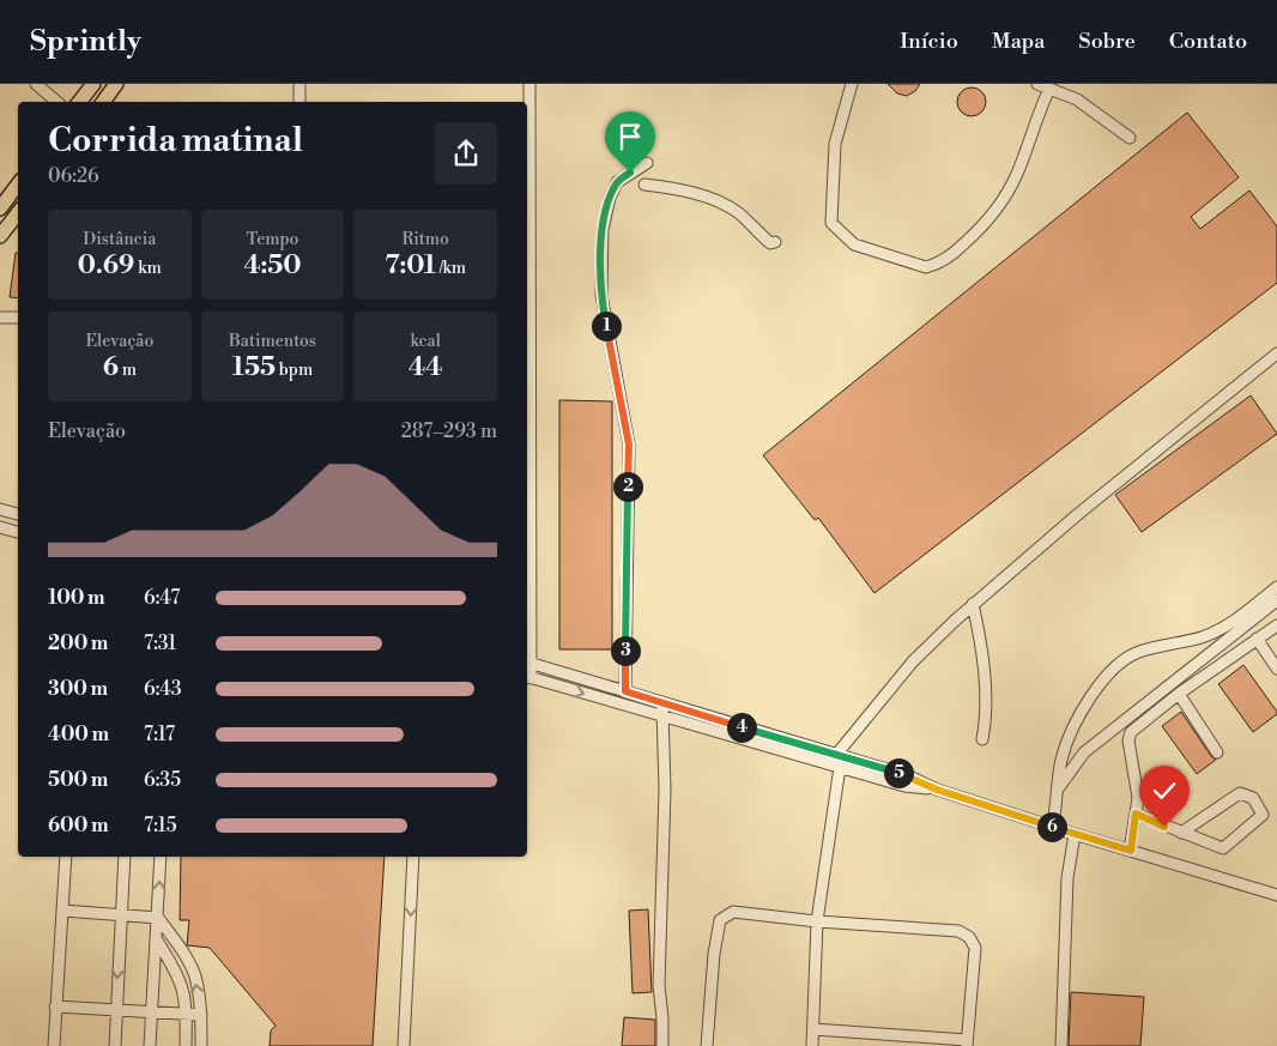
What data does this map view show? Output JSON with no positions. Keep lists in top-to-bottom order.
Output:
{
  "page": {
    "header": "Sprintly",
    "nav": [
      "Início",
      "Mapa",
      "Sobre",
      "Contato"
    ],
    "heading": ["Corrida matinal", "06:26"],
    "stats": [
      ["Distância", "0.69 km"],
      ["Tempo", "4:50"],
      ["Ritmo", "7:01 /km"],
      ["Elevação", "6 m"],
      ["Batimentos", "155 bpm"],
      ["kcal", "44"]
    ],
    "pins": [
      "1",
      "2",
      "3",
      "4",
      "5",
      "6"
    ],
    "chart": ["Elevação", "287–293 m"],
    "list": [
      {
        "name": "100 m",
        "note": "6:47"
      },
      {
        "name": "200 m",
        "note": "7:31"
      },
      {
        "name": "300 m",
        "note": "6:43"
      },
      {
        "name": "400 m",
        "note": "7:17"
      },
      {
        "name": "500 m",
        "note": "6:35"
      },
      {
        "name": "600 m",
        "note": "7:15"
      }
    ]
  }
}
